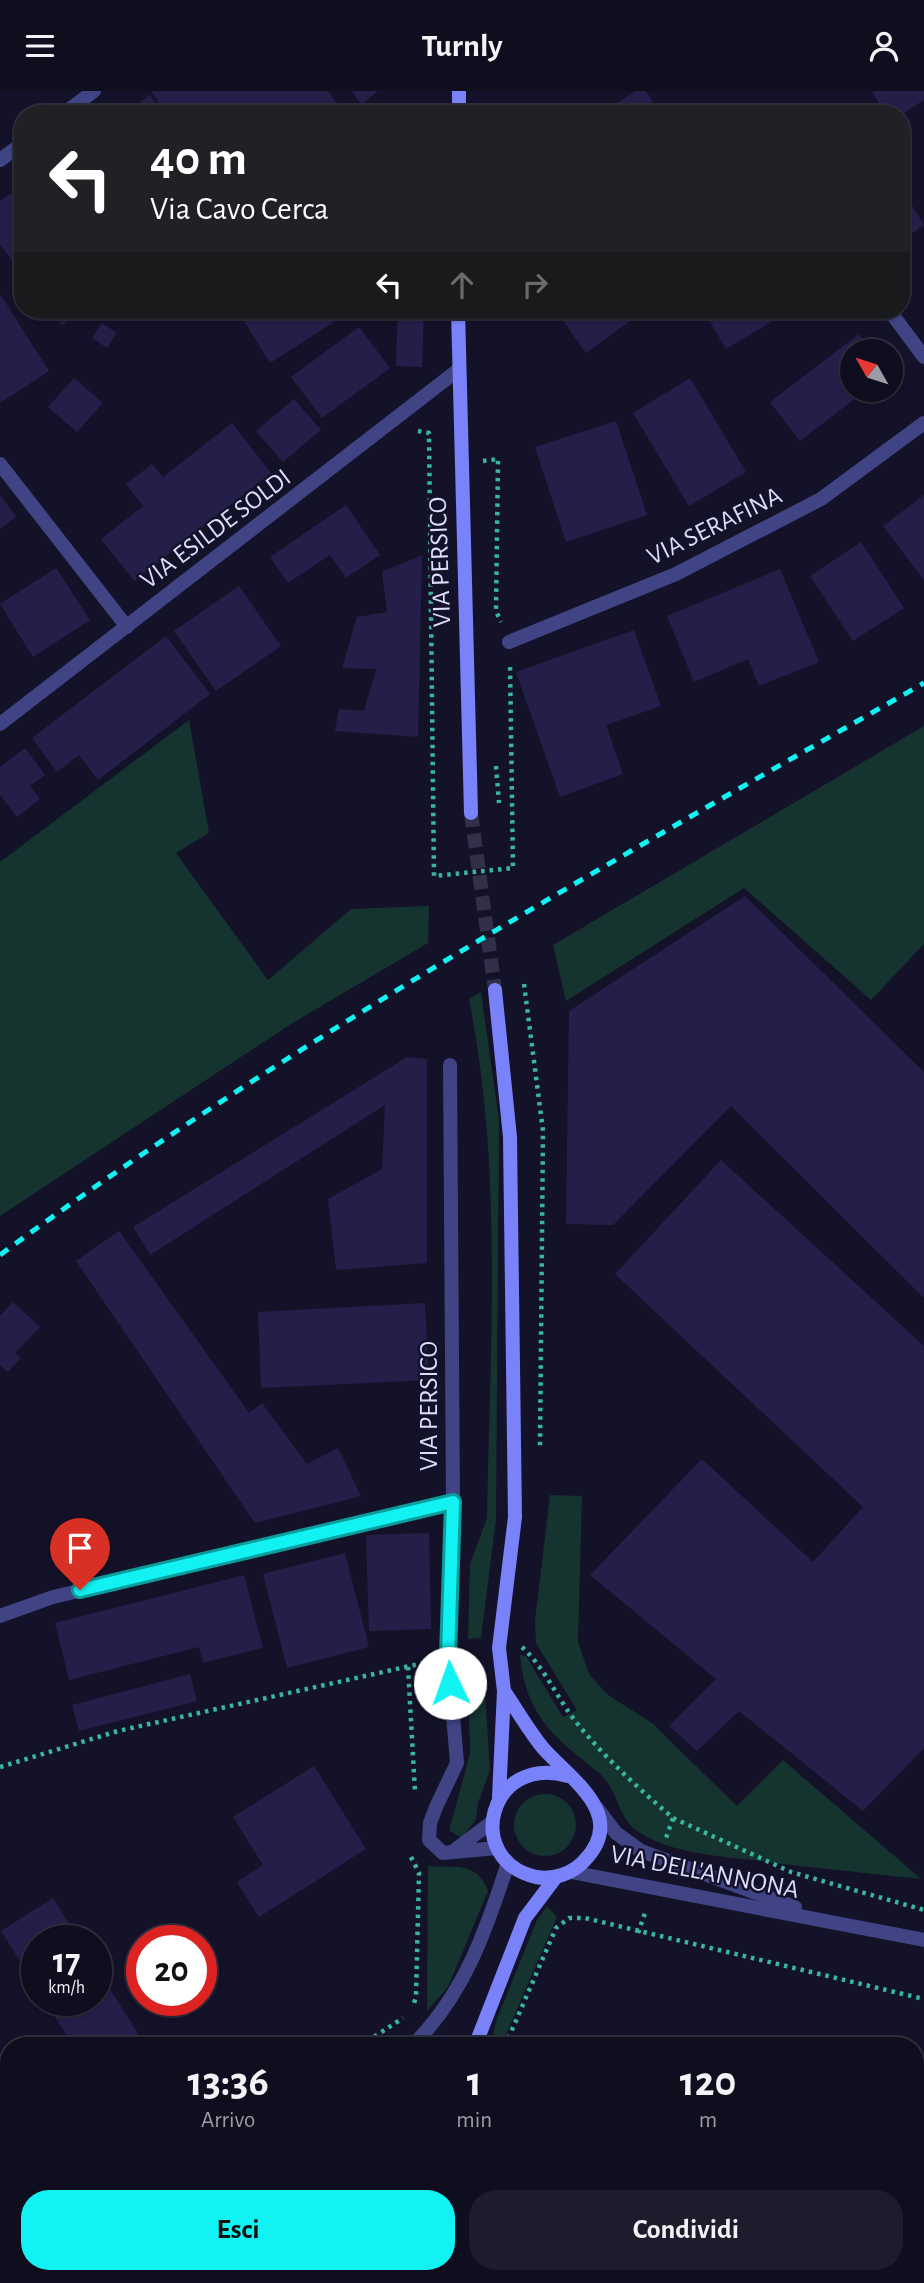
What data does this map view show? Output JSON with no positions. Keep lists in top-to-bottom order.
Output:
{
  "streets": {
    "street": [
      "VIA SERAFINA",
      "VIA ESILDE SOLDI",
      "VIA PERSICO",
      "VIA DELL'ANNONA"
    ]
  },
  "crossings": [
    ["VIA ESILDE SOLDI", "VIA PERSICO"]
  ],
  "north": "top left",
  "page": {
    "header": "Turnly",
    "turn": ["40 m", "Via Cavo Cerca"],
    "speed": "17 km/h",
    "limit": "20",
    "eta": [
      "13:36",
      "Arrivo",
      "1",
      "min",
      "120",
      "m"
    ],
    "buttons": ["Esci", "Condividi"]
  }
}
